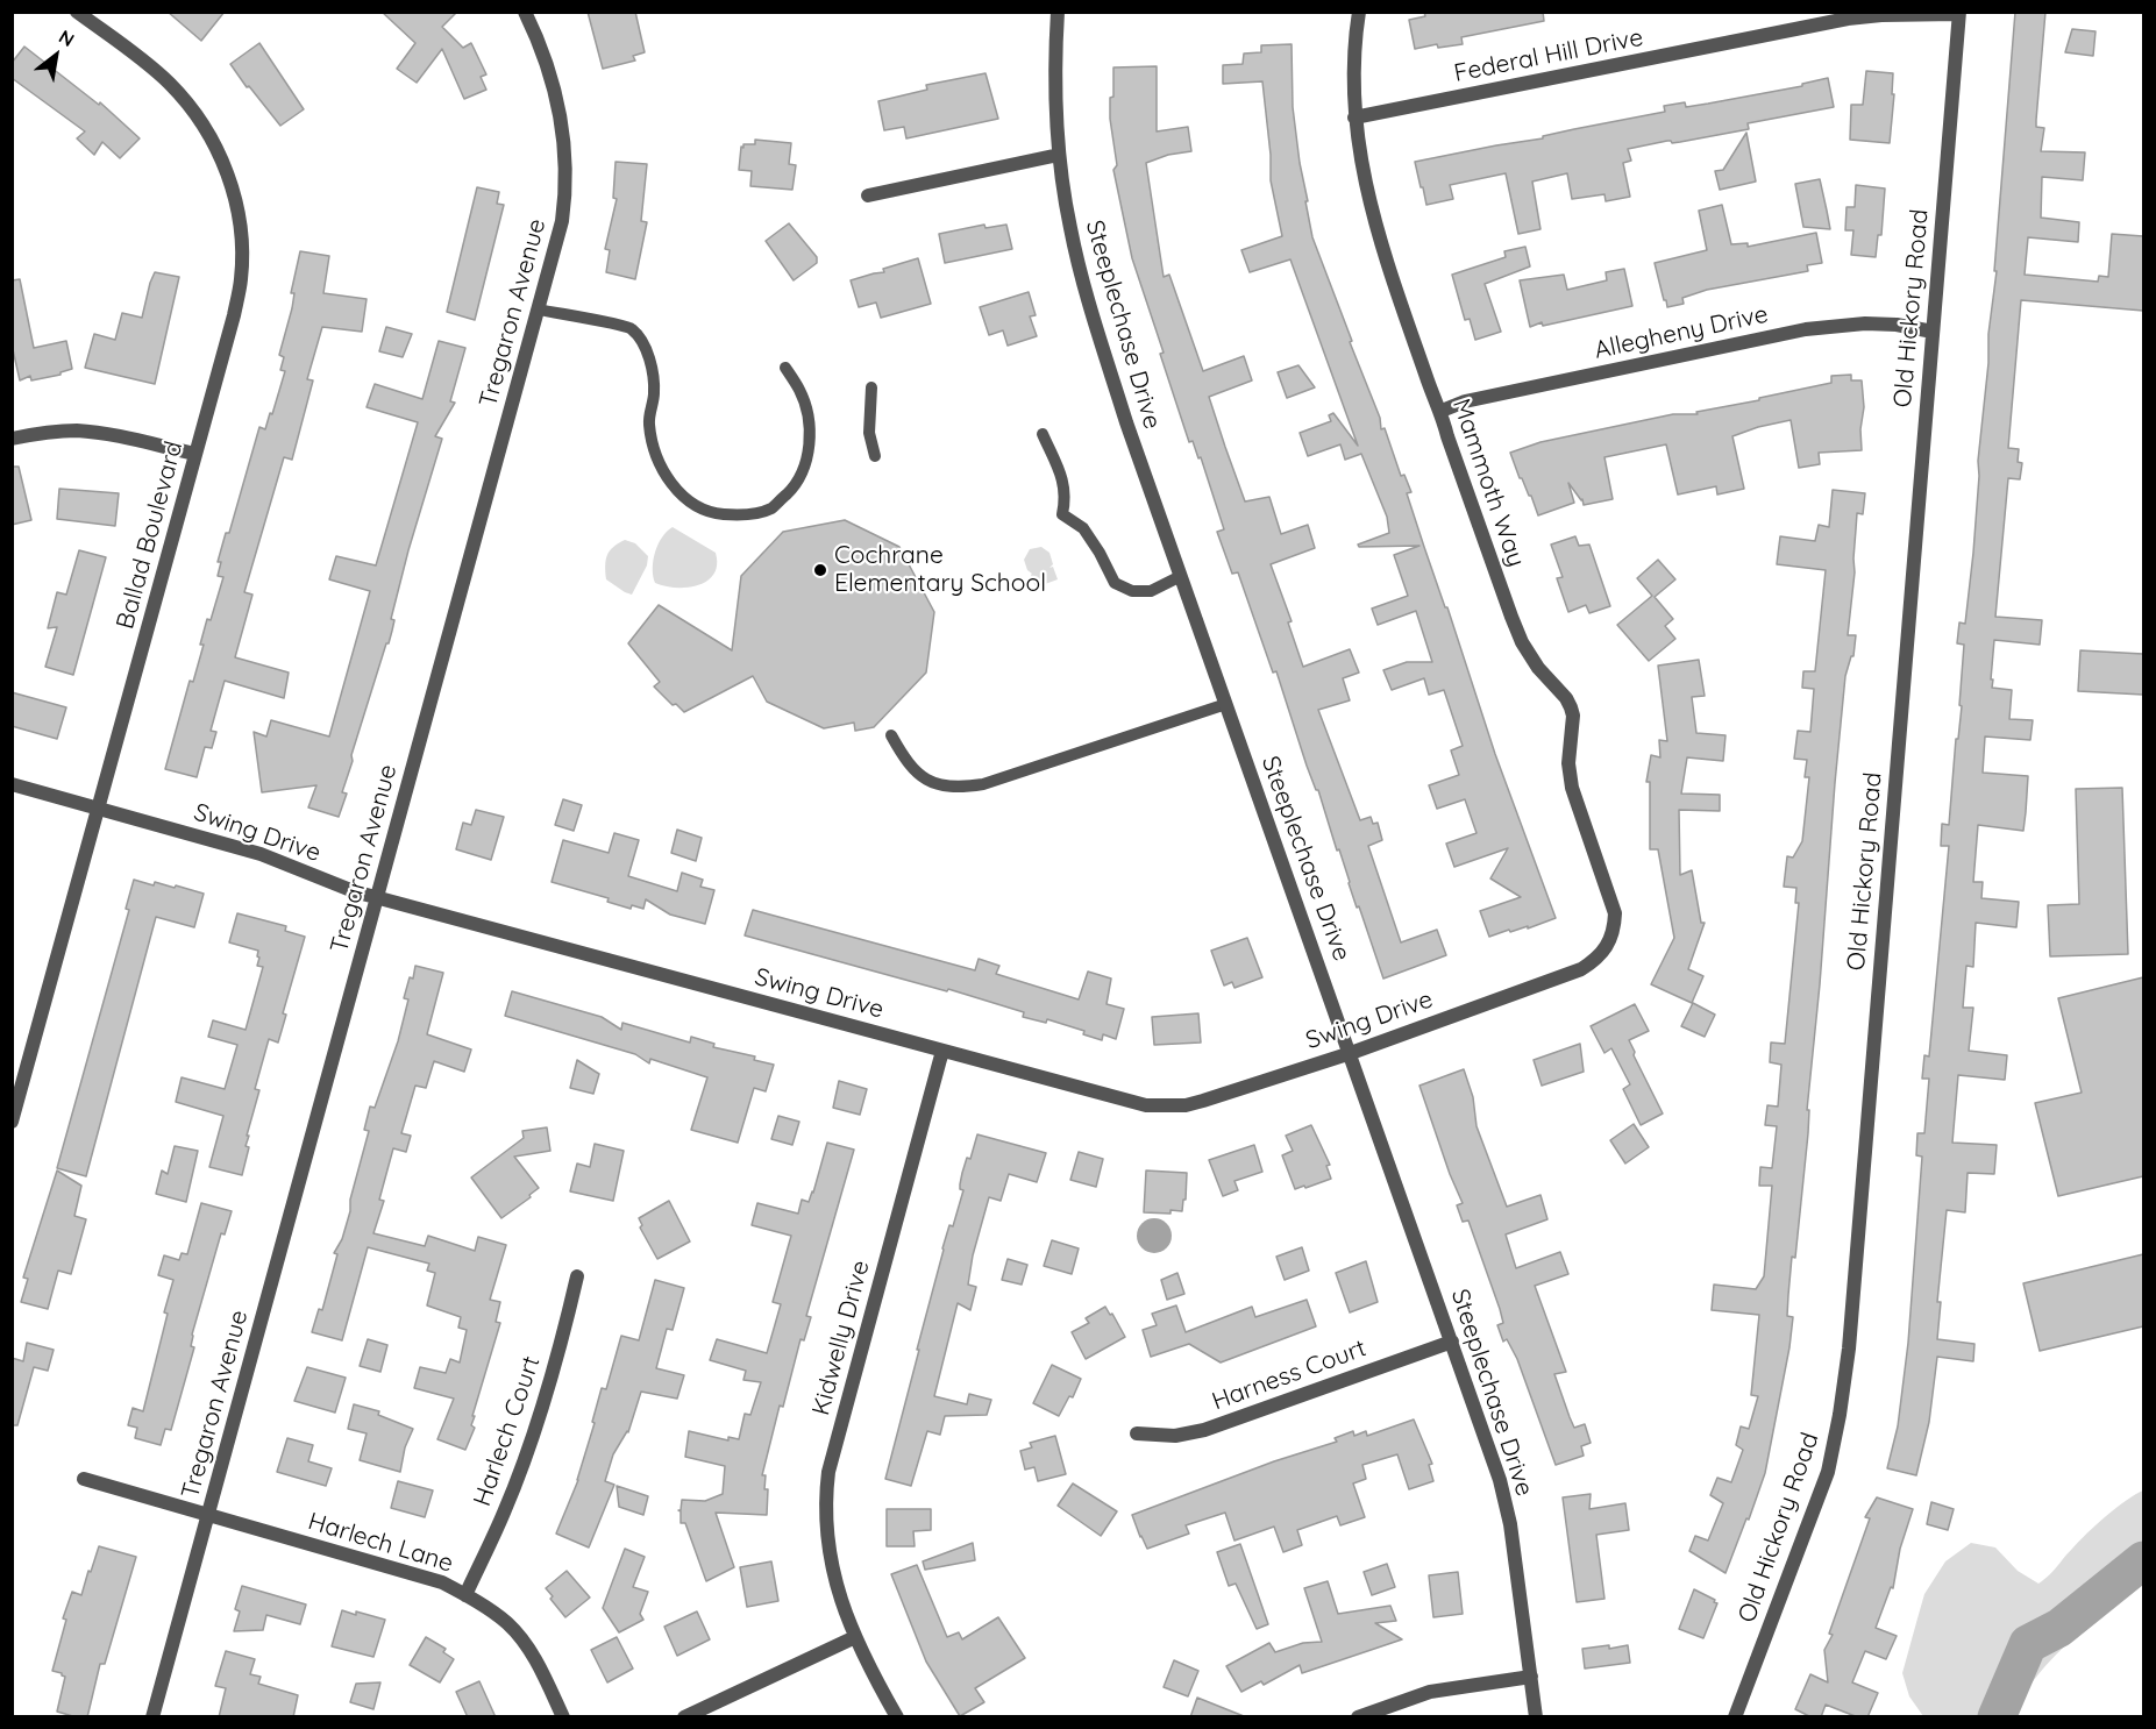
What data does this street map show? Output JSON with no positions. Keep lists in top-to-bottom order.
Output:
{
  "streets": {
    "street": [
      "Federal Hill Drive",
      "Old Hickory Road",
      "Tregaron Avenue",
      "Steeplechase Drive",
      "Allegheny Drive",
      "Mammoth Way",
      "Ballad Boulevard",
      "Swing Drive",
      "Kidwelly Drive",
      "Harness Court",
      "Harlech Court",
      "Harlech Lane"
    ]
  },
  "crossings": [
    ["Federal Hill Drive", "Old Hickory Road"],
    ["Federal Hill Drive", "Mammoth Way"],
    ["Old Hickory Road", "Allegheny Drive"],
    ["Tregaron Avenue", "Swing Drive"],
    ["Tregaron Avenue", "Harlech Lane"],
    ["Steeplechase Drive", "Swing Drive"],
    ["Steeplechase Drive", "Harness Court"],
    ["Allegheny Drive", "Mammoth Way"],
    ["Mammoth Way", "Swing Drive"],
    ["Ballad Boulevard", "Swing Drive"],
    ["Swing Drive", "Kidwelly Drive"],
    ["Harlech Court", "Harlech Lane"]
  ],
  "places": ["Cochrane Elementary School"],
  "north": "top right"
}
